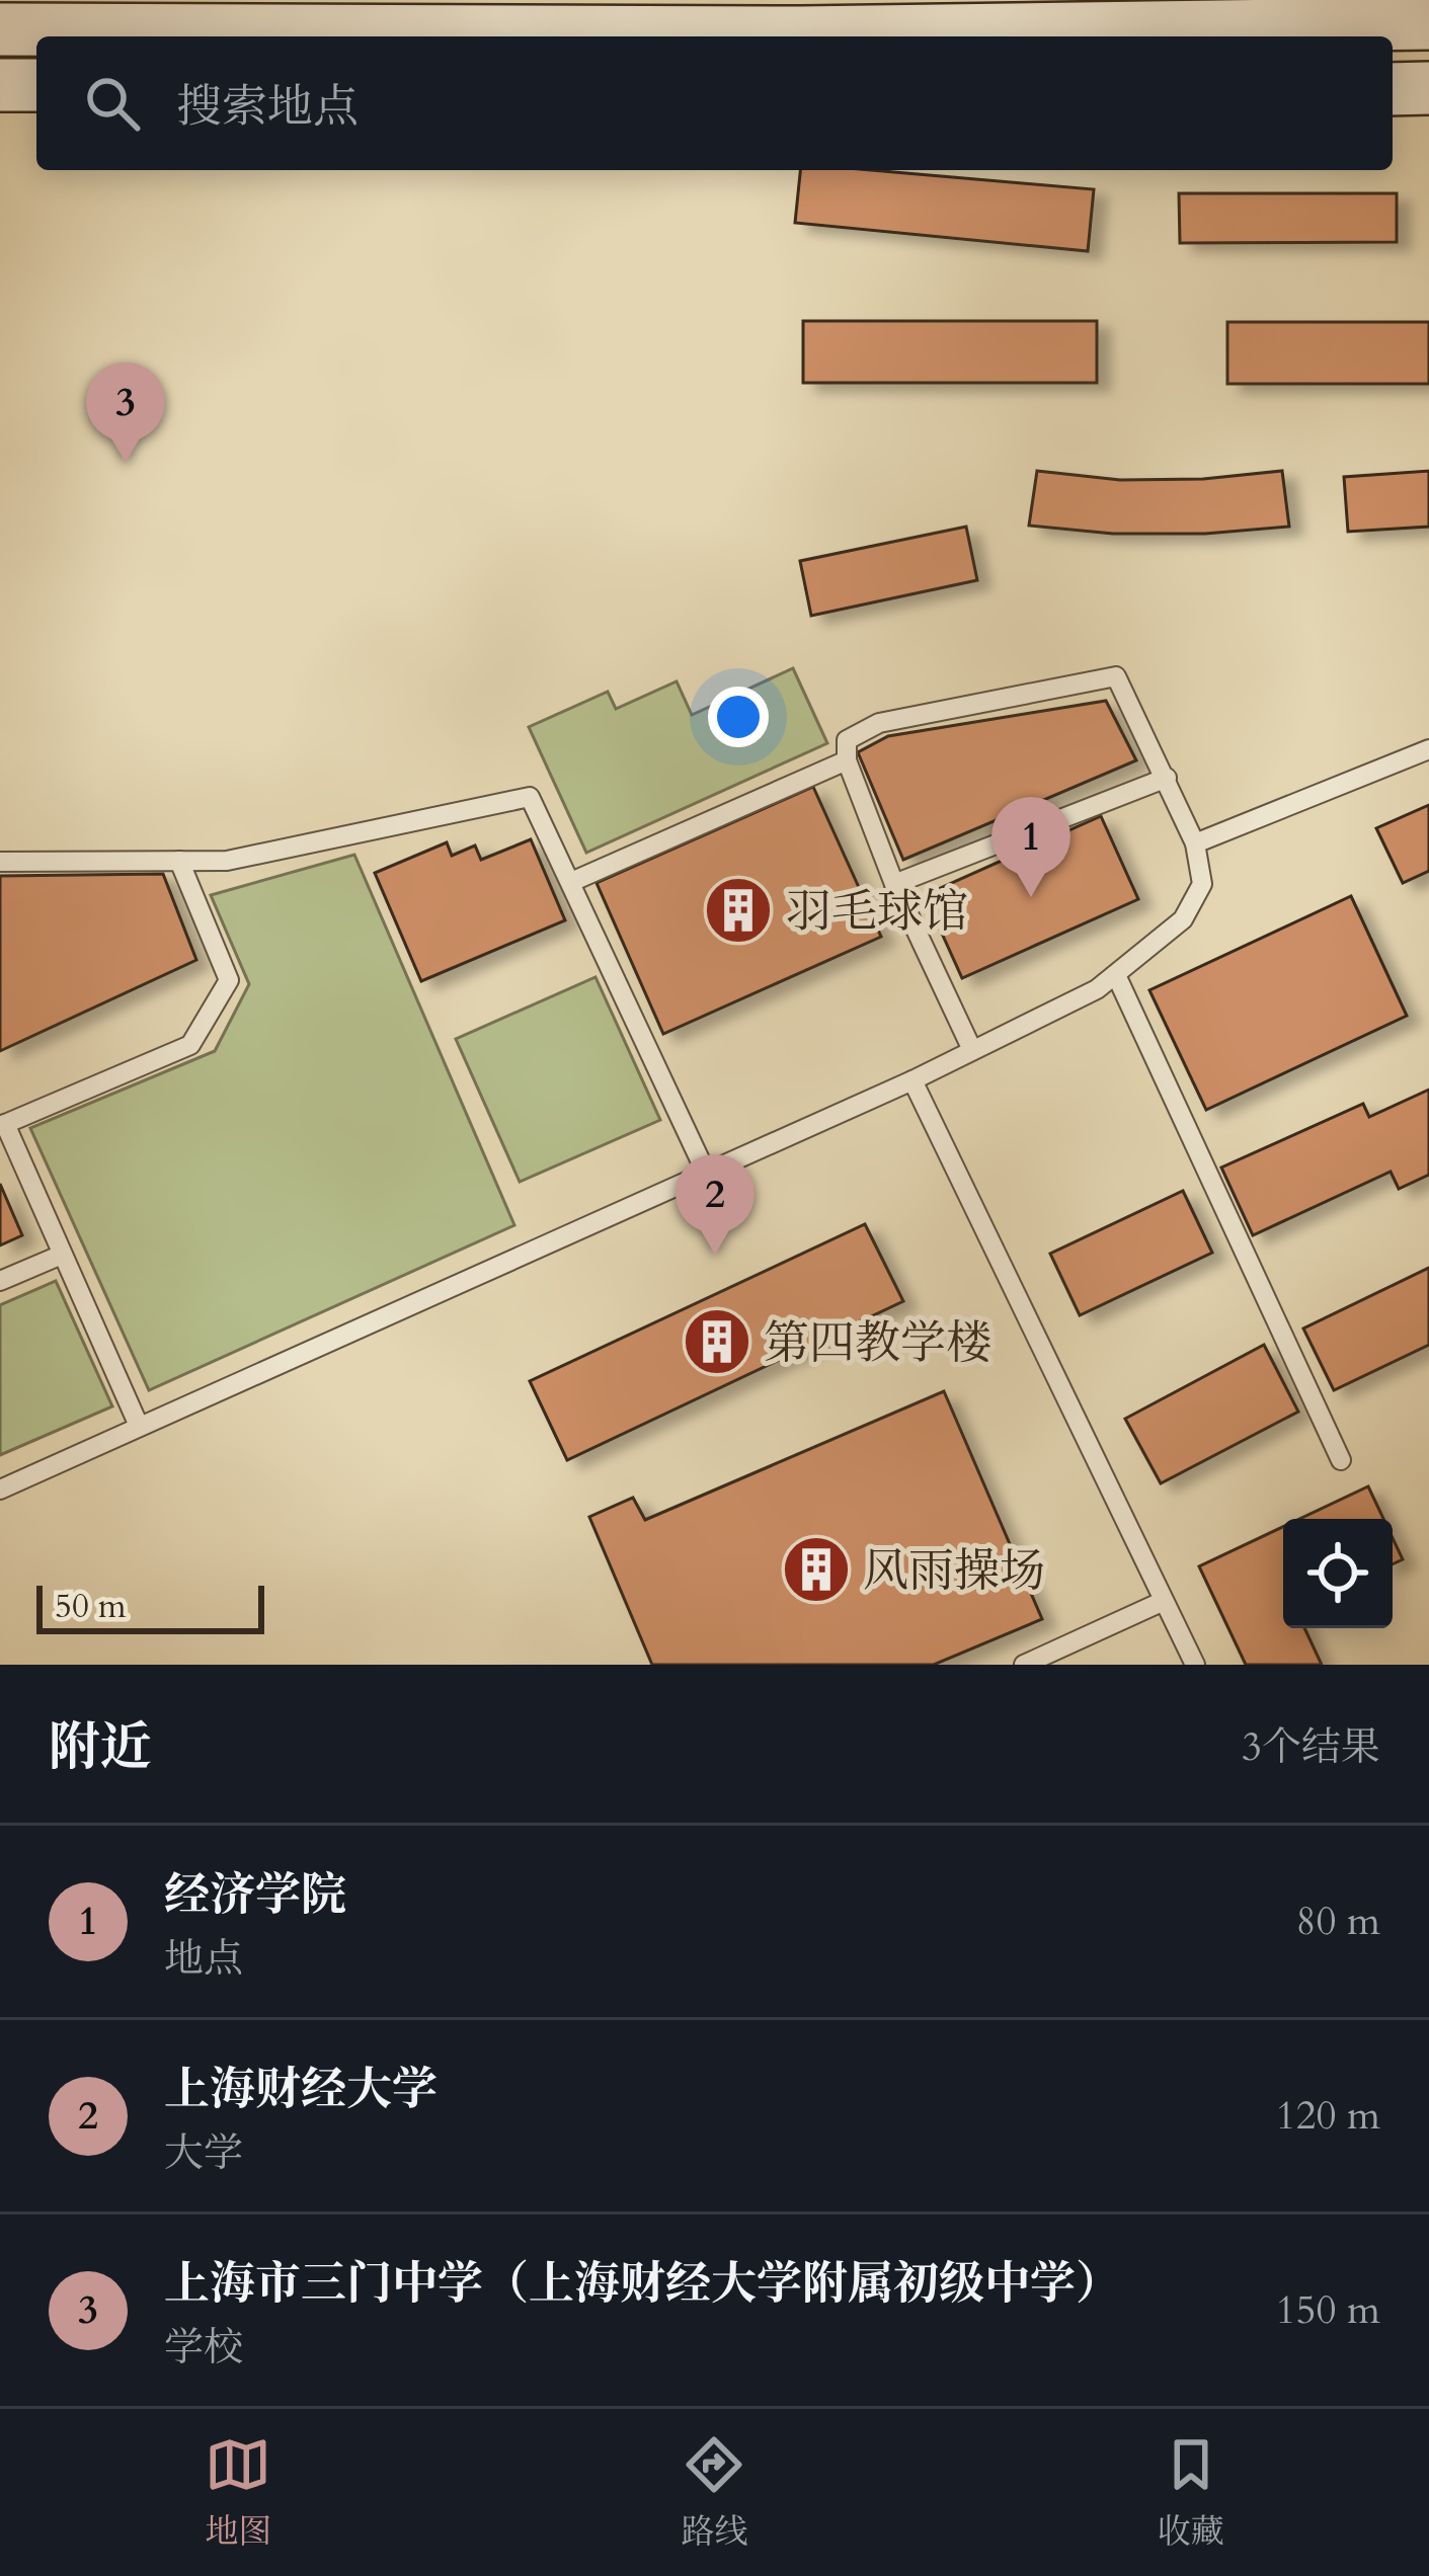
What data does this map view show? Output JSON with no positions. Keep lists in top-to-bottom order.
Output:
{
  "places": {
    "building": ["羽毛球馆", "第四教学楼", "风雨操场"]
  },
  "scale_bar": "50 m",
  "page": {
    "search": "搜索地点",
    "pins": ["3", "1", "2"],
    "scale": "50 m",
    "heading": ["附近", "3个结果"],
    "list": [
      {
        "mark": "1",
        "name": "经济学院",
        "note": "地点",
        "value": "80 m"
      },
      {
        "mark": "2",
        "name": "上海财经大学",
        "note": "大学",
        "value": "120 m"
      },
      {
        "mark": "3",
        "name": "上海市三门中学（上海财经大学附属初级中学）",
        "note": "学校",
        "value": "150 m"
      }
    ],
    "nav": ["地图", "路线", "收藏"]
  }
}
